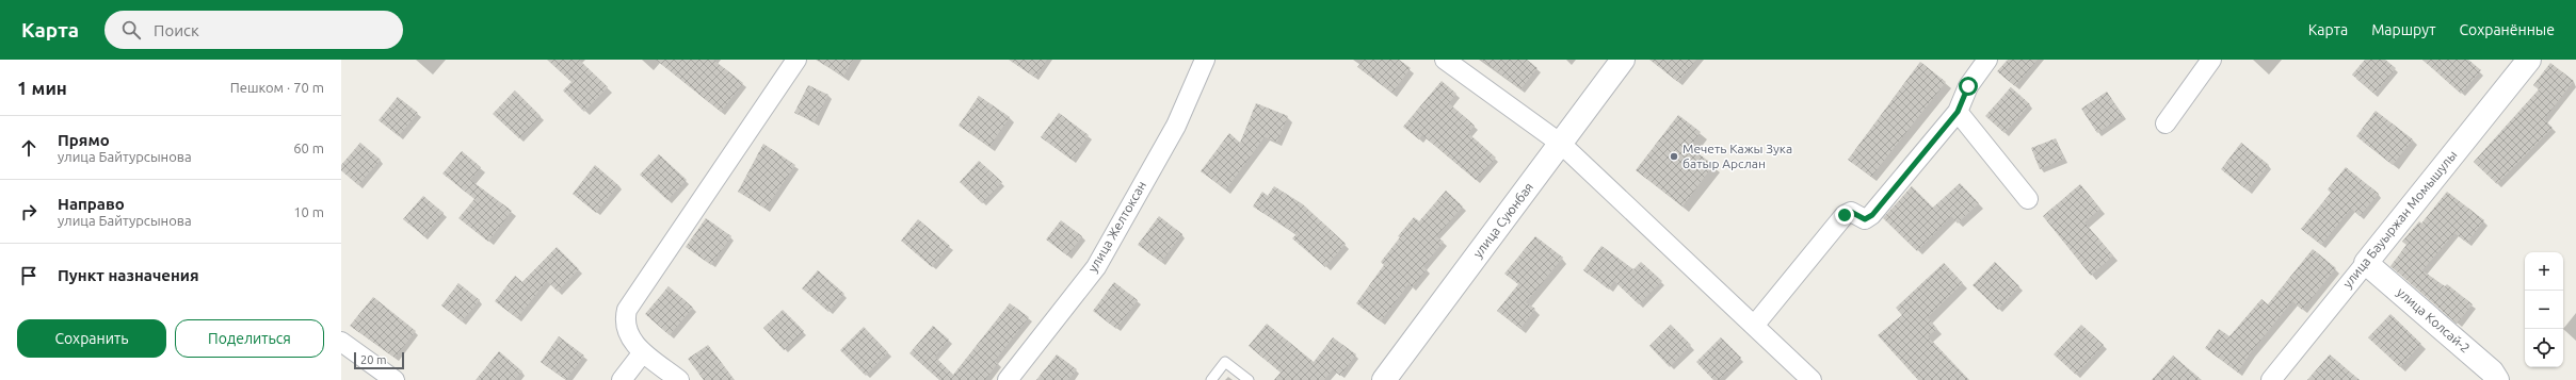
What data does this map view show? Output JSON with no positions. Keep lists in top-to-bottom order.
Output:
{
  "streets": {
    "street": [
      "улица Бауыржан Момышулы",
      "улица Суюнбая",
      "улица Желтоксан",
      "улица Колсай-2"
    ]
  },
  "crossings": [
    ["улица Бауыржан Момышулы", "улица Колсай-2"]
  ],
  "places": ["Мечеть Кажы Зука батыр Арслан"],
  "scale_bar": "20 m",
  "page": {
    "header": "Карта",
    "search": "Поиск",
    "nav": ["Карта", "Маршрут", "Сохранённые"],
    "heading": ["1 мин", "Пешком · 70 m"],
    "list": [
      ["Прямо", "улица Байтурсынова", "60 m"],
      ["Направо", "улица Байтурсынова", "10 m"],
      "Пункт назначения"
    ],
    "map_buttons": ["+", "−"],
    "buttons": ["Сохранить", "Поделиться"],
    "scale": "20 m"
  }
}
